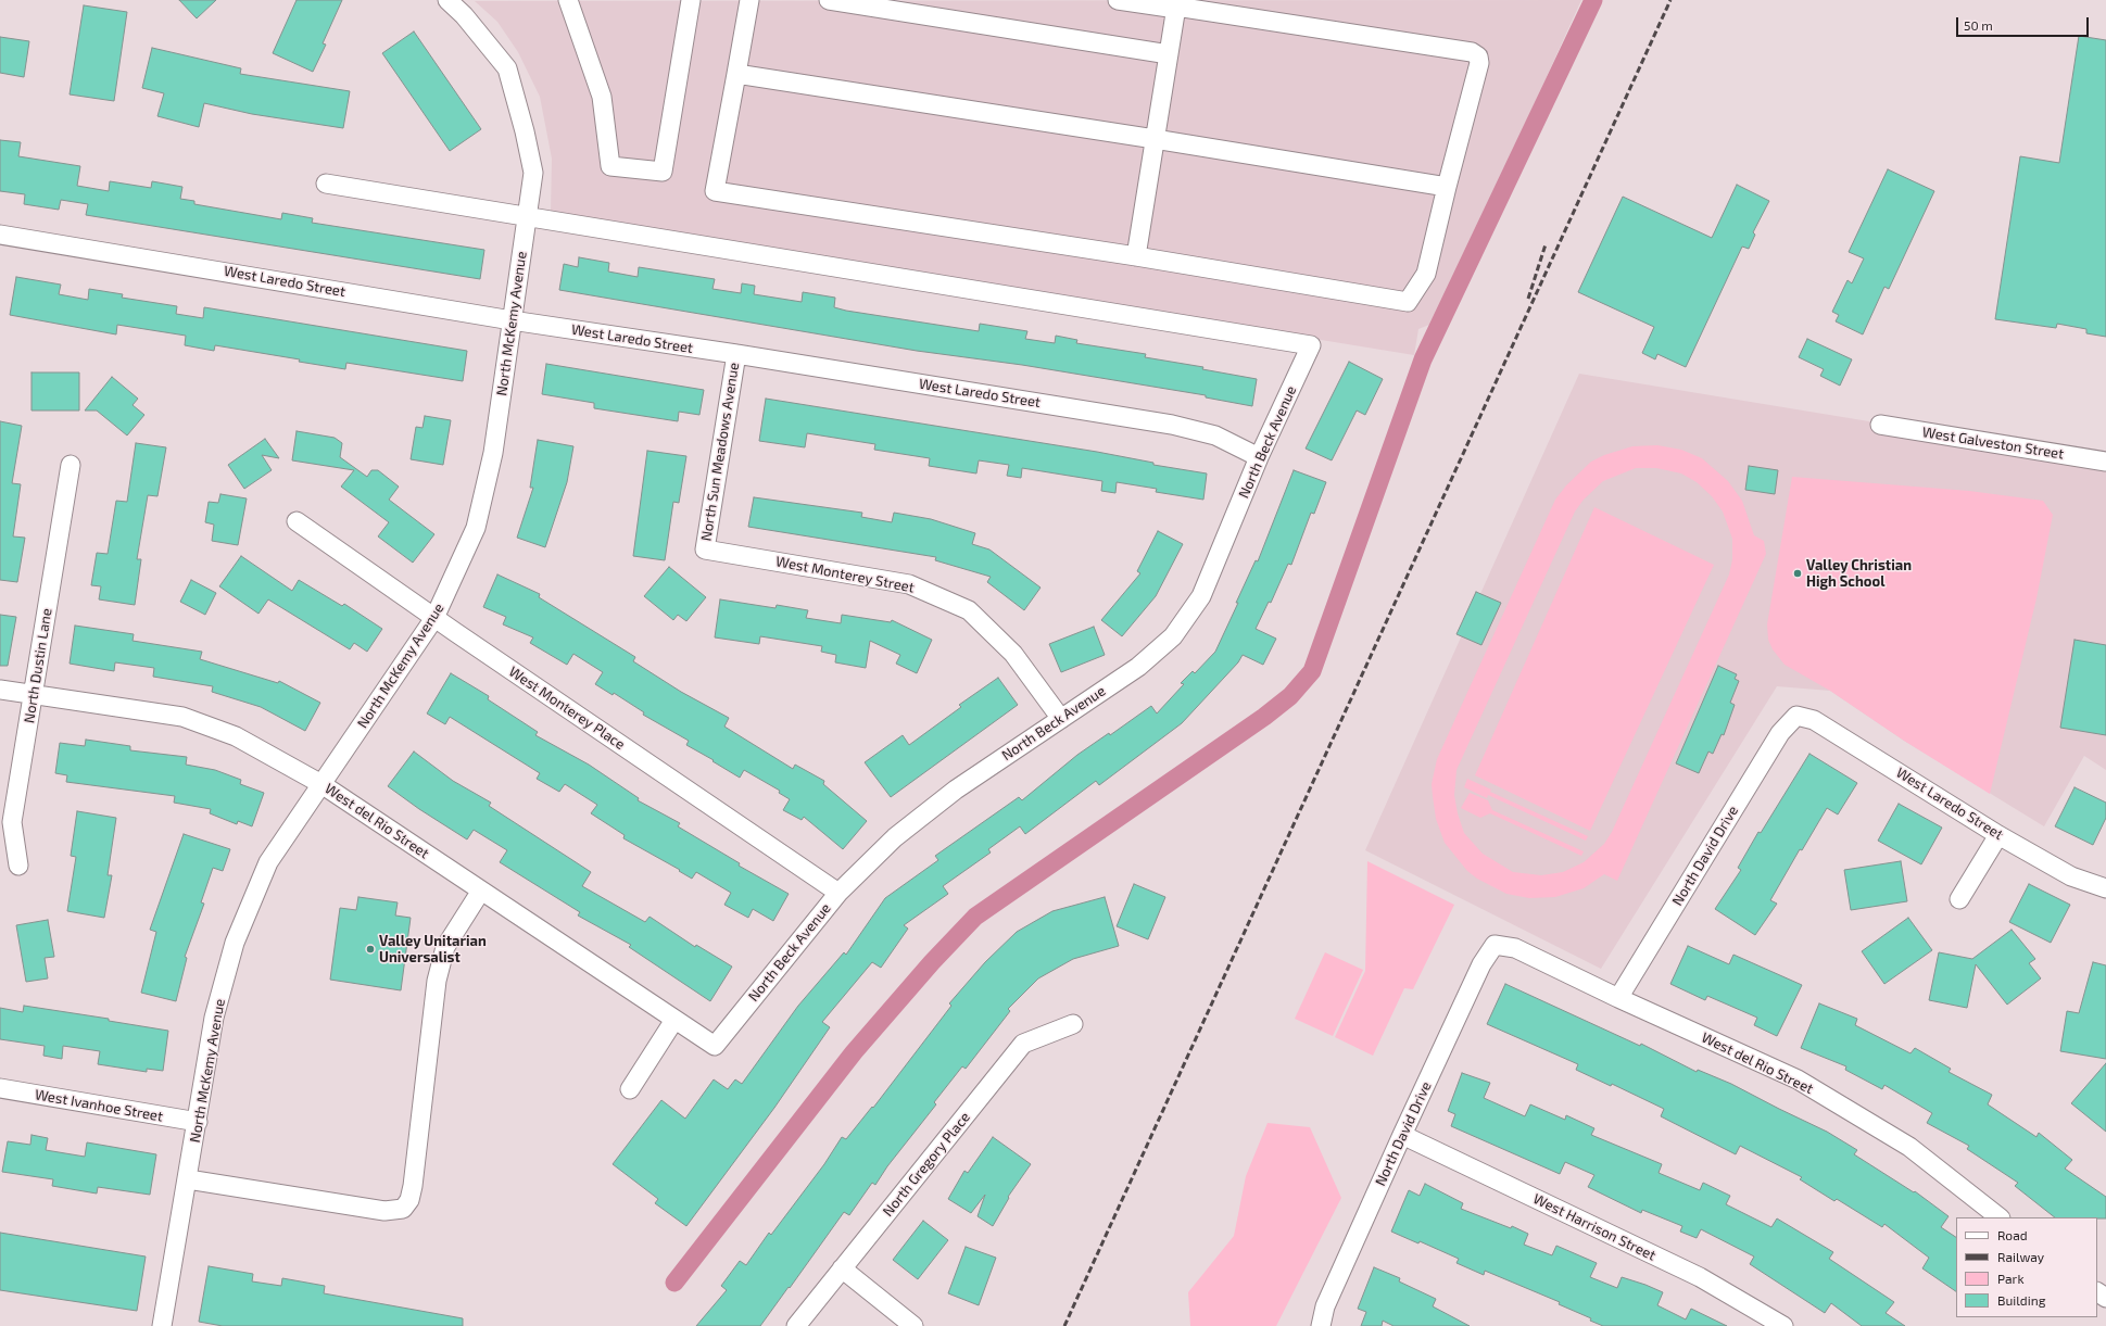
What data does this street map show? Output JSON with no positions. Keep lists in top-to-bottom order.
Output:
{
  "streets": {
    "street": [
      "West Laredo Street",
      "North McKemy Avenue",
      "North Beck Avenue",
      "West Galveston Street",
      "North Sun Meadows Avenue",
      "West Monterey Street",
      "North Dustin Lane",
      "West Monterey Place",
      "West del Rio Street",
      "North David Drive",
      "West Ivanhoe Street",
      "North Gregory Place",
      "West Harrison Street"
    ]
  },
  "crossings": [
    ["West Laredo Street", "North McKemy Avenue"],
    ["West Laredo Street", "North Beck Avenue"],
    ["West Laredo Street", "North Sun Meadows Avenue"],
    ["West Laredo Street", "North David Drive"],
    ["North McKemy Avenue", "North Beck Avenue"],
    ["North McKemy Avenue", "West Monterey Place"],
    ["North McKemy Avenue", "West del Rio Street"],
    ["North McKemy Avenue", "West Ivanhoe Street"],
    ["North Beck Avenue", "West Monterey Street"],
    ["North Beck Avenue", "West Monterey Place"],
    ["North Beck Avenue", "West del Rio Street"],
    ["North Sun Meadows Avenue", "West Monterey Street"],
    ["North Dustin Lane", "West del Rio Street"],
    ["West del Rio Street", "North David Drive"],
    ["North David Drive", "West Harrison Street"]
  ],
  "places": ["Valley Christian High School", "Valley Unitarian Universalist"],
  "legend": [
    "Road",
    "Railway",
    "Park",
    "Building"
  ],
  "scale_bar": "50 m"
}
